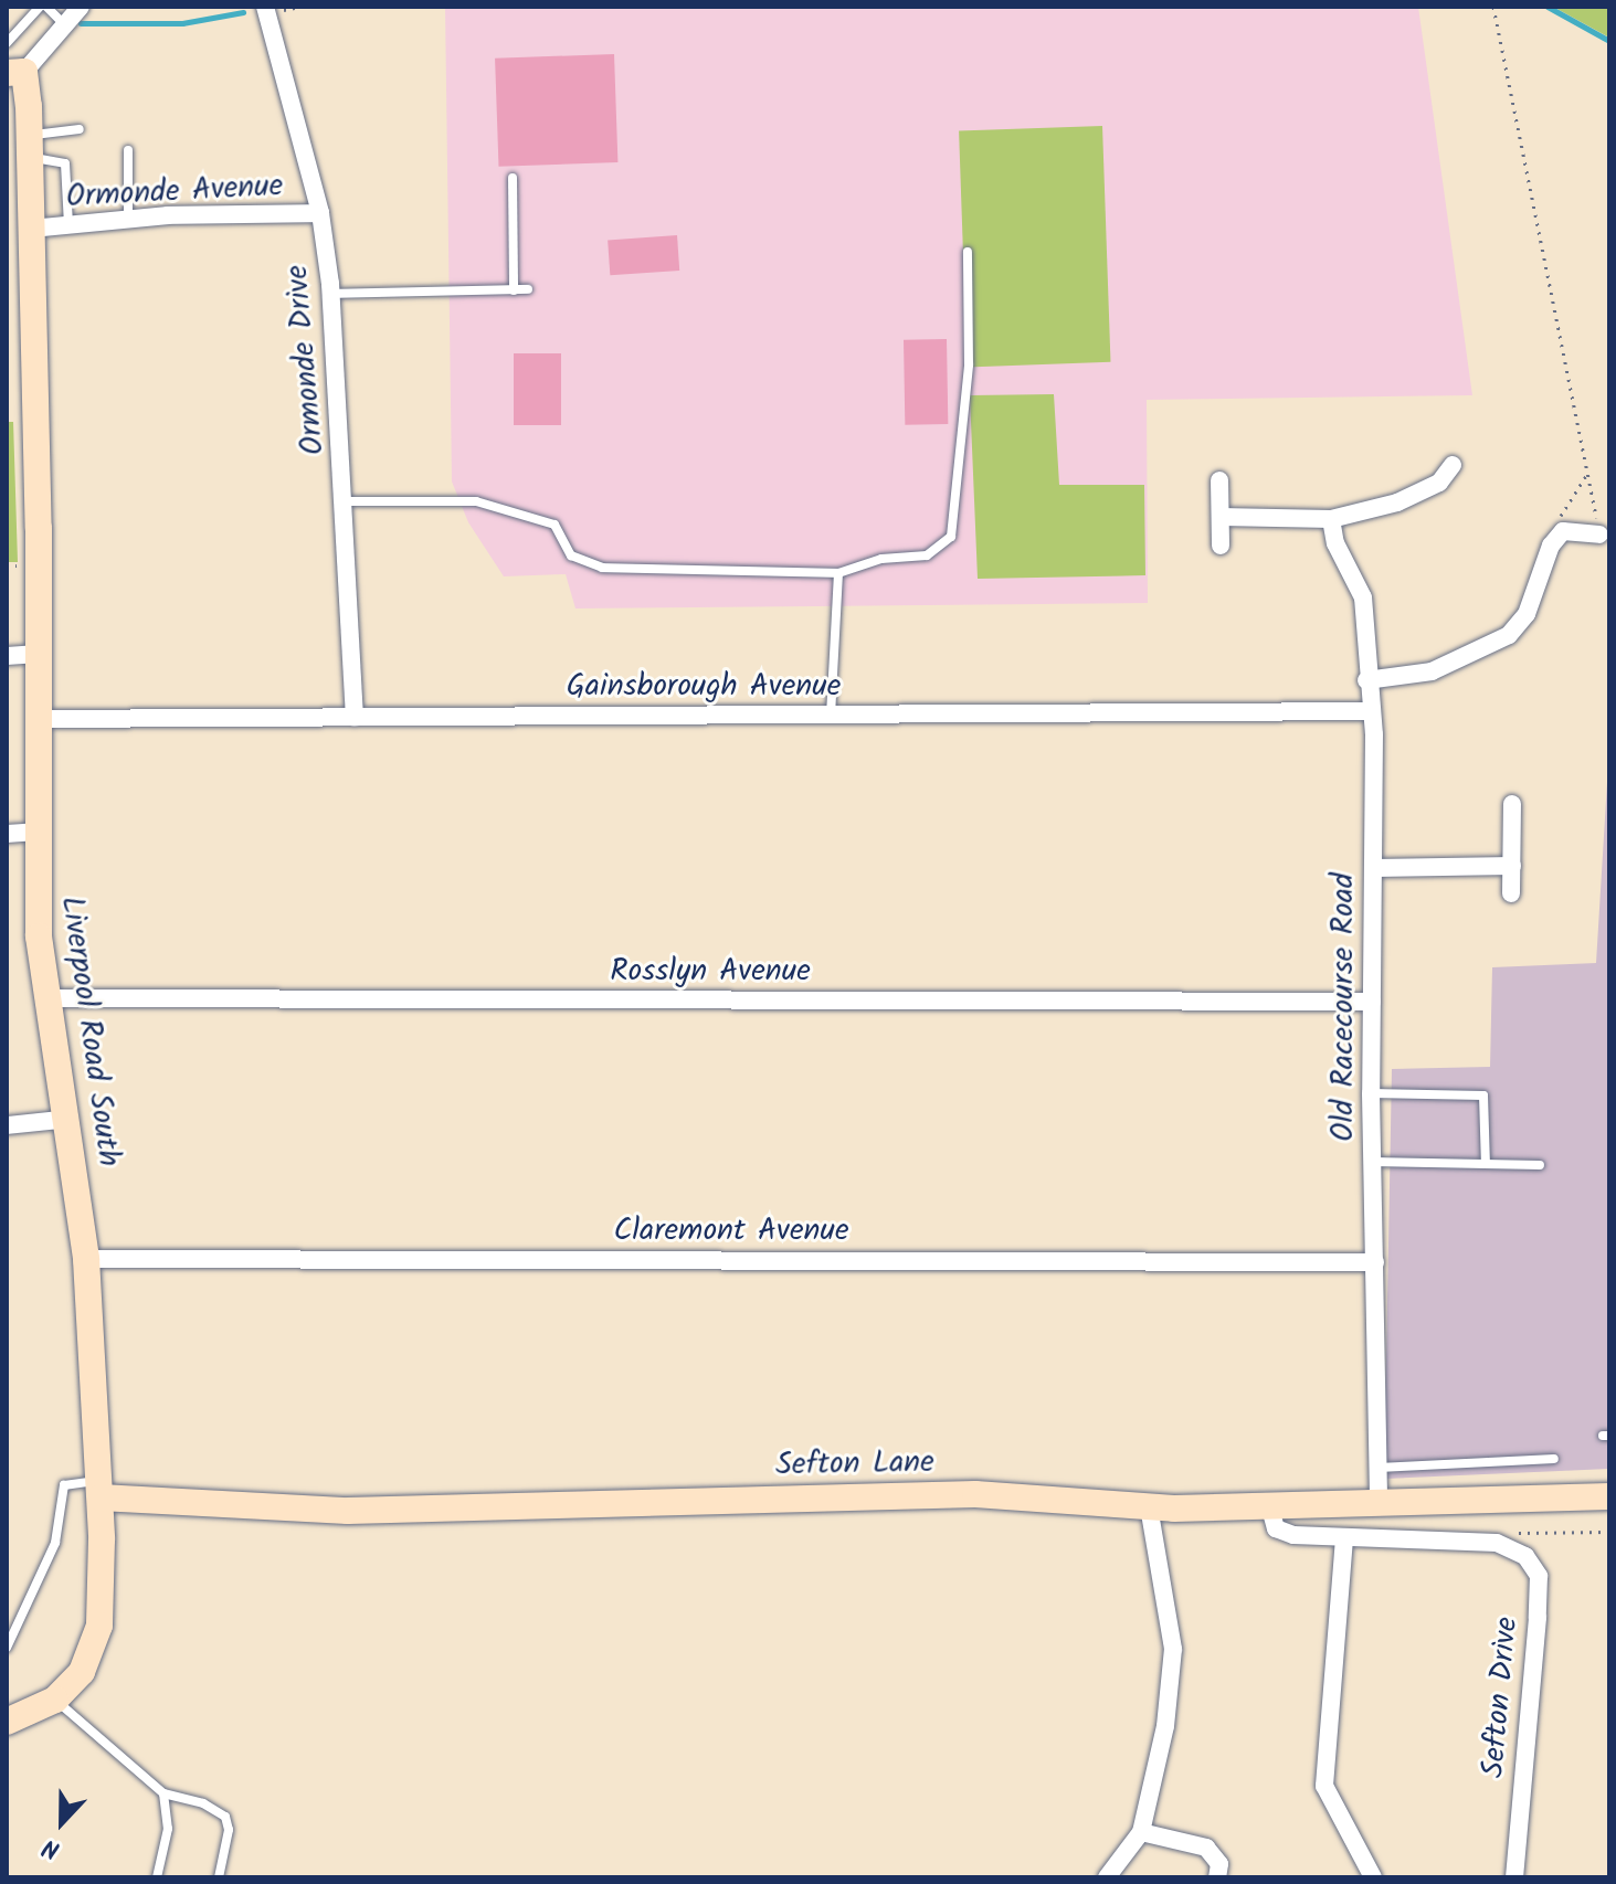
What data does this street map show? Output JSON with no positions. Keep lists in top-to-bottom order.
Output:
{
  "streets": {
    "main road": ["Liverpool Road South", "Sefton Lane"],
    "street": [
      "Ormonde Avenue",
      "Ormonde Drive",
      "Gainsborough Avenue",
      "Rosslyn Avenue",
      "Old Racecourse Road",
      "Claremont Avenue",
      "Sefton Drive"
    ]
  },
  "crossings": [
    ["Ormonde Avenue", "Ormonde Drive"],
    ["Ormonde Avenue", "Liverpool Road South"],
    ["Ormonde Drive", "Gainsborough Avenue"],
    ["Gainsborough Avenue", "Old Racecourse Road"],
    ["Gainsborough Avenue", "Liverpool Road South"],
    ["Rosslyn Avenue", "Old Racecourse Road"],
    ["Rosslyn Avenue", "Liverpool Road South"],
    ["Old Racecourse Road", "Claremont Avenue"],
    ["Old Racecourse Road", "Sefton Lane"],
    ["Liverpool Road South", "Claremont Avenue"],
    ["Liverpool Road South", "Sefton Lane"]
  ],
  "north": "bottom"
}
